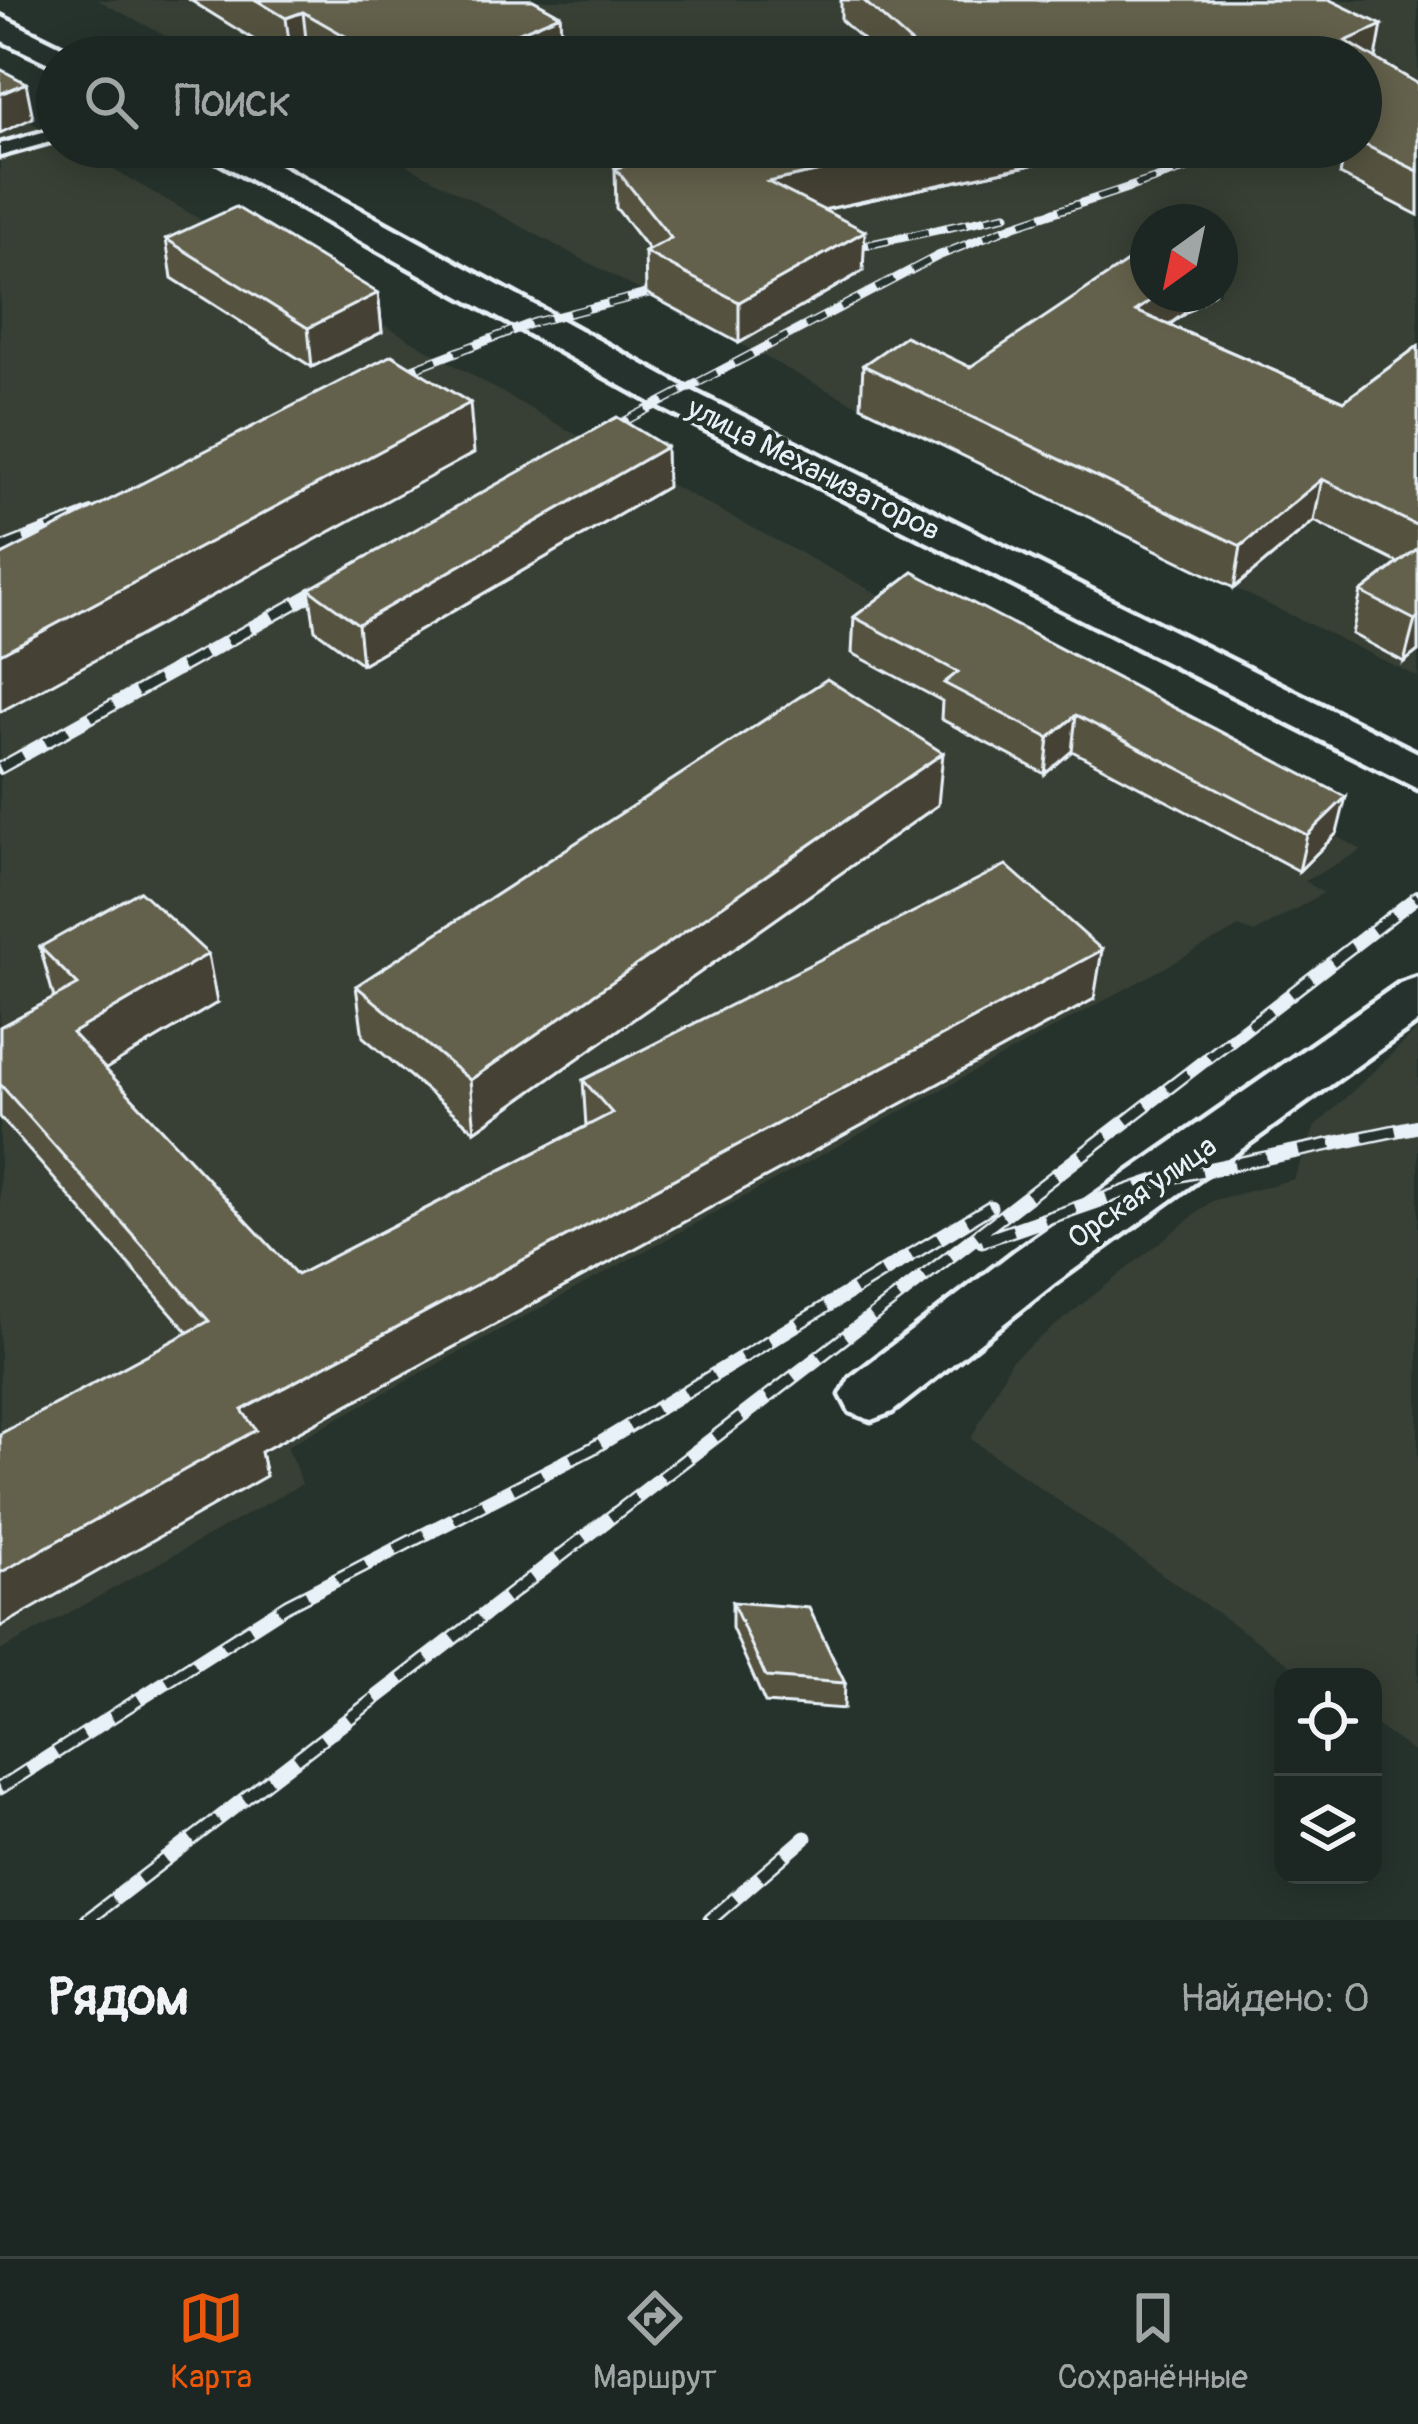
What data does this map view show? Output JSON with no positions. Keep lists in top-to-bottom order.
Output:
{
  "streets": {
    "street": ["улица Механизаторов", "Орская улица"]
  },
  "north": "bottom left",
  "page": {
    "search": "Поиск",
    "heading": ["Рядом", "Найдено: 0"],
    "nav": ["Карта", "Маршрут", "Сохранённые"]
  }
}
